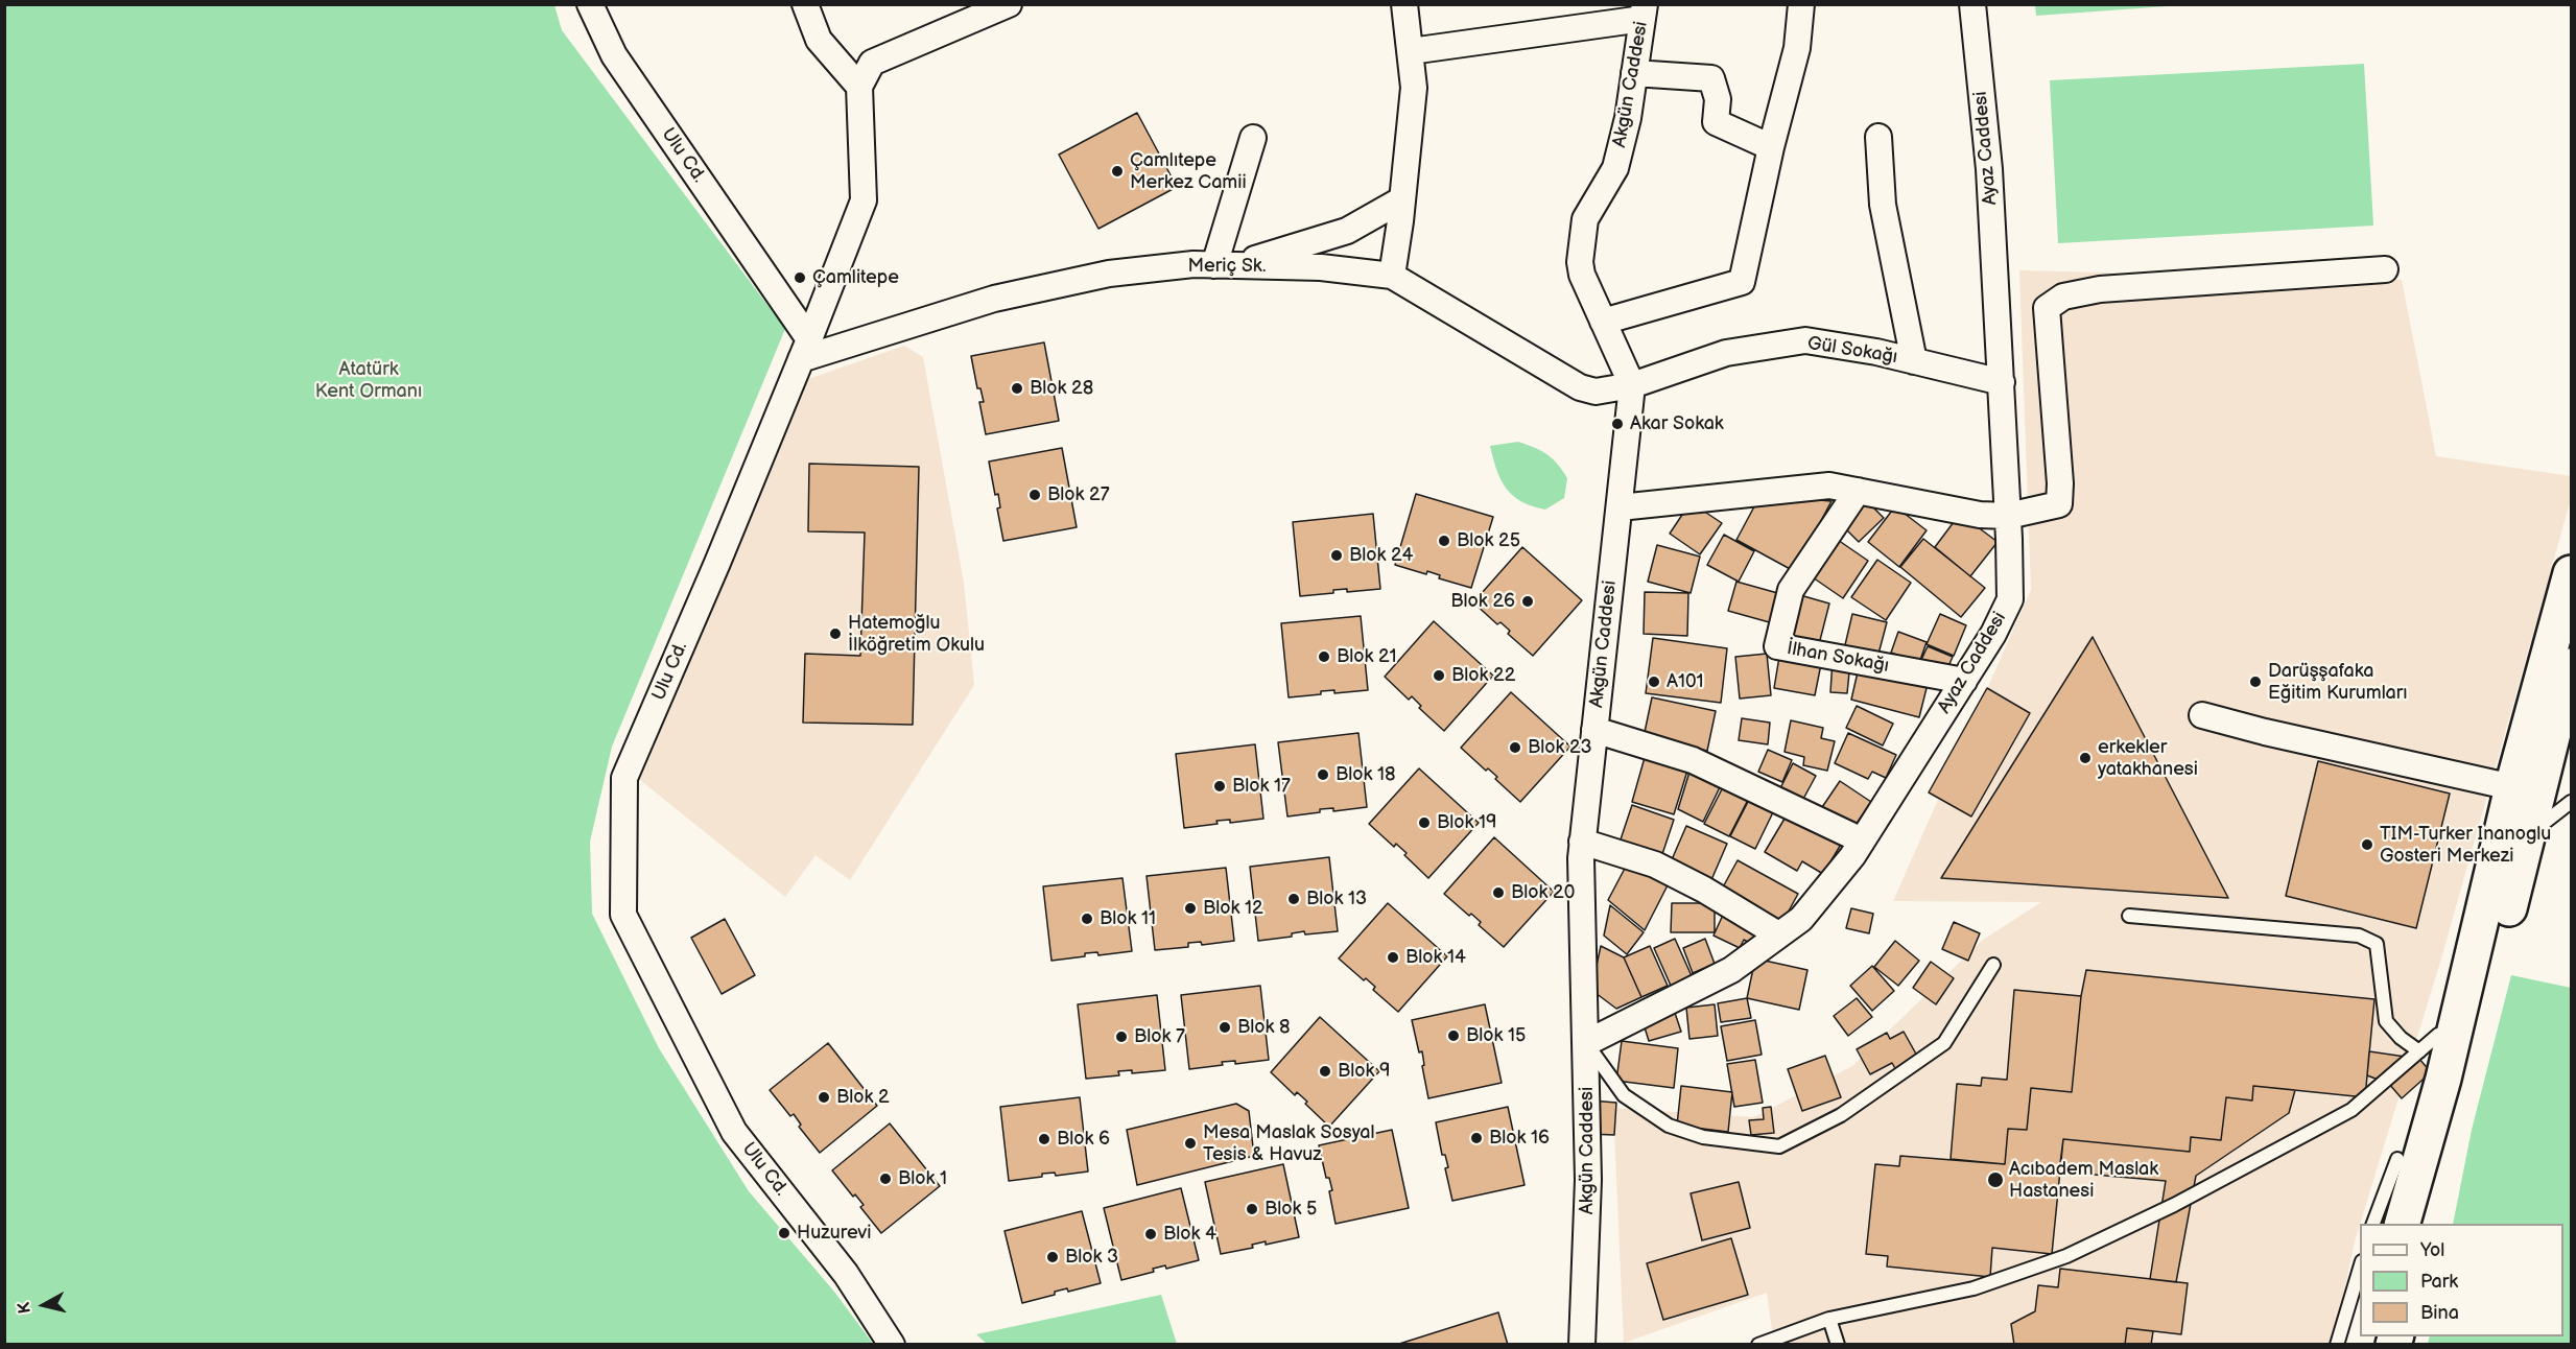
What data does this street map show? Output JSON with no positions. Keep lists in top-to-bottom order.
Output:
{
  "streets": {
    "street": [
      "Akgün Caddesi",
      "Ayaz Caddesi",
      "Ulu Cd.",
      "Meriç Sk.",
      "Gül Sokağı",
      "İlhan Sokağı"
    ]
  },
  "crossings": [
    ["Akgün Caddesi", "Ayaz Caddesi"],
    ["Akgün Caddesi", "Meriç Sk."],
    ["Akgün Caddesi", "Gül Sokağı"],
    ["Ayaz Caddesi", "Gül Sokağı"],
    ["Ayaz Caddesi", "İlhan Sokağı"],
    ["Ulu Cd.", "Meriç Sk."],
    ["Meriç Sk.", "Gül Sokağı"]
  ],
  "parks": ["Atatürk Kent Ormanı"],
  "places": [
    "Çamlıtepe Merkez Camii",
    "Çamlitepe",
    "Blok 28",
    "Akar Sokak",
    "Blok 27",
    "Blok 25",
    "Blok 24",
    "Blok 26",
    "Hatemoğlu İlköğretim Okulu",
    "Blok 21",
    "Blok 22",
    "A101",
    "Darüşşafaka Eğitim Kurumları",
    "Blok 23",
    "erkekler yatakhanesi",
    "Blok 18",
    "Blok 17",
    "Blok 19",
    "TIM-Turker Inanoglu Gosteri Merkezi",
    "Blok 20",
    "Blok 13",
    "Blok 12",
    "Blok 11",
    "Blok 14",
    "Blok 8",
    "Blok 15",
    "Blok 7",
    "Blok 9",
    "Blok 2",
    "Blok 16",
    "Blok 6",
    "Mesa Maslak Sosyal Tesis & Havuz",
    "Blok 1",
    "Acıbadem Maslak Hastanesi",
    "Blok 5",
    "Huzurevi",
    "Blok 4",
    "Blok 3"
  ],
  "legend": ["Yol", "Park", "Bina"],
  "north": "left"
}
